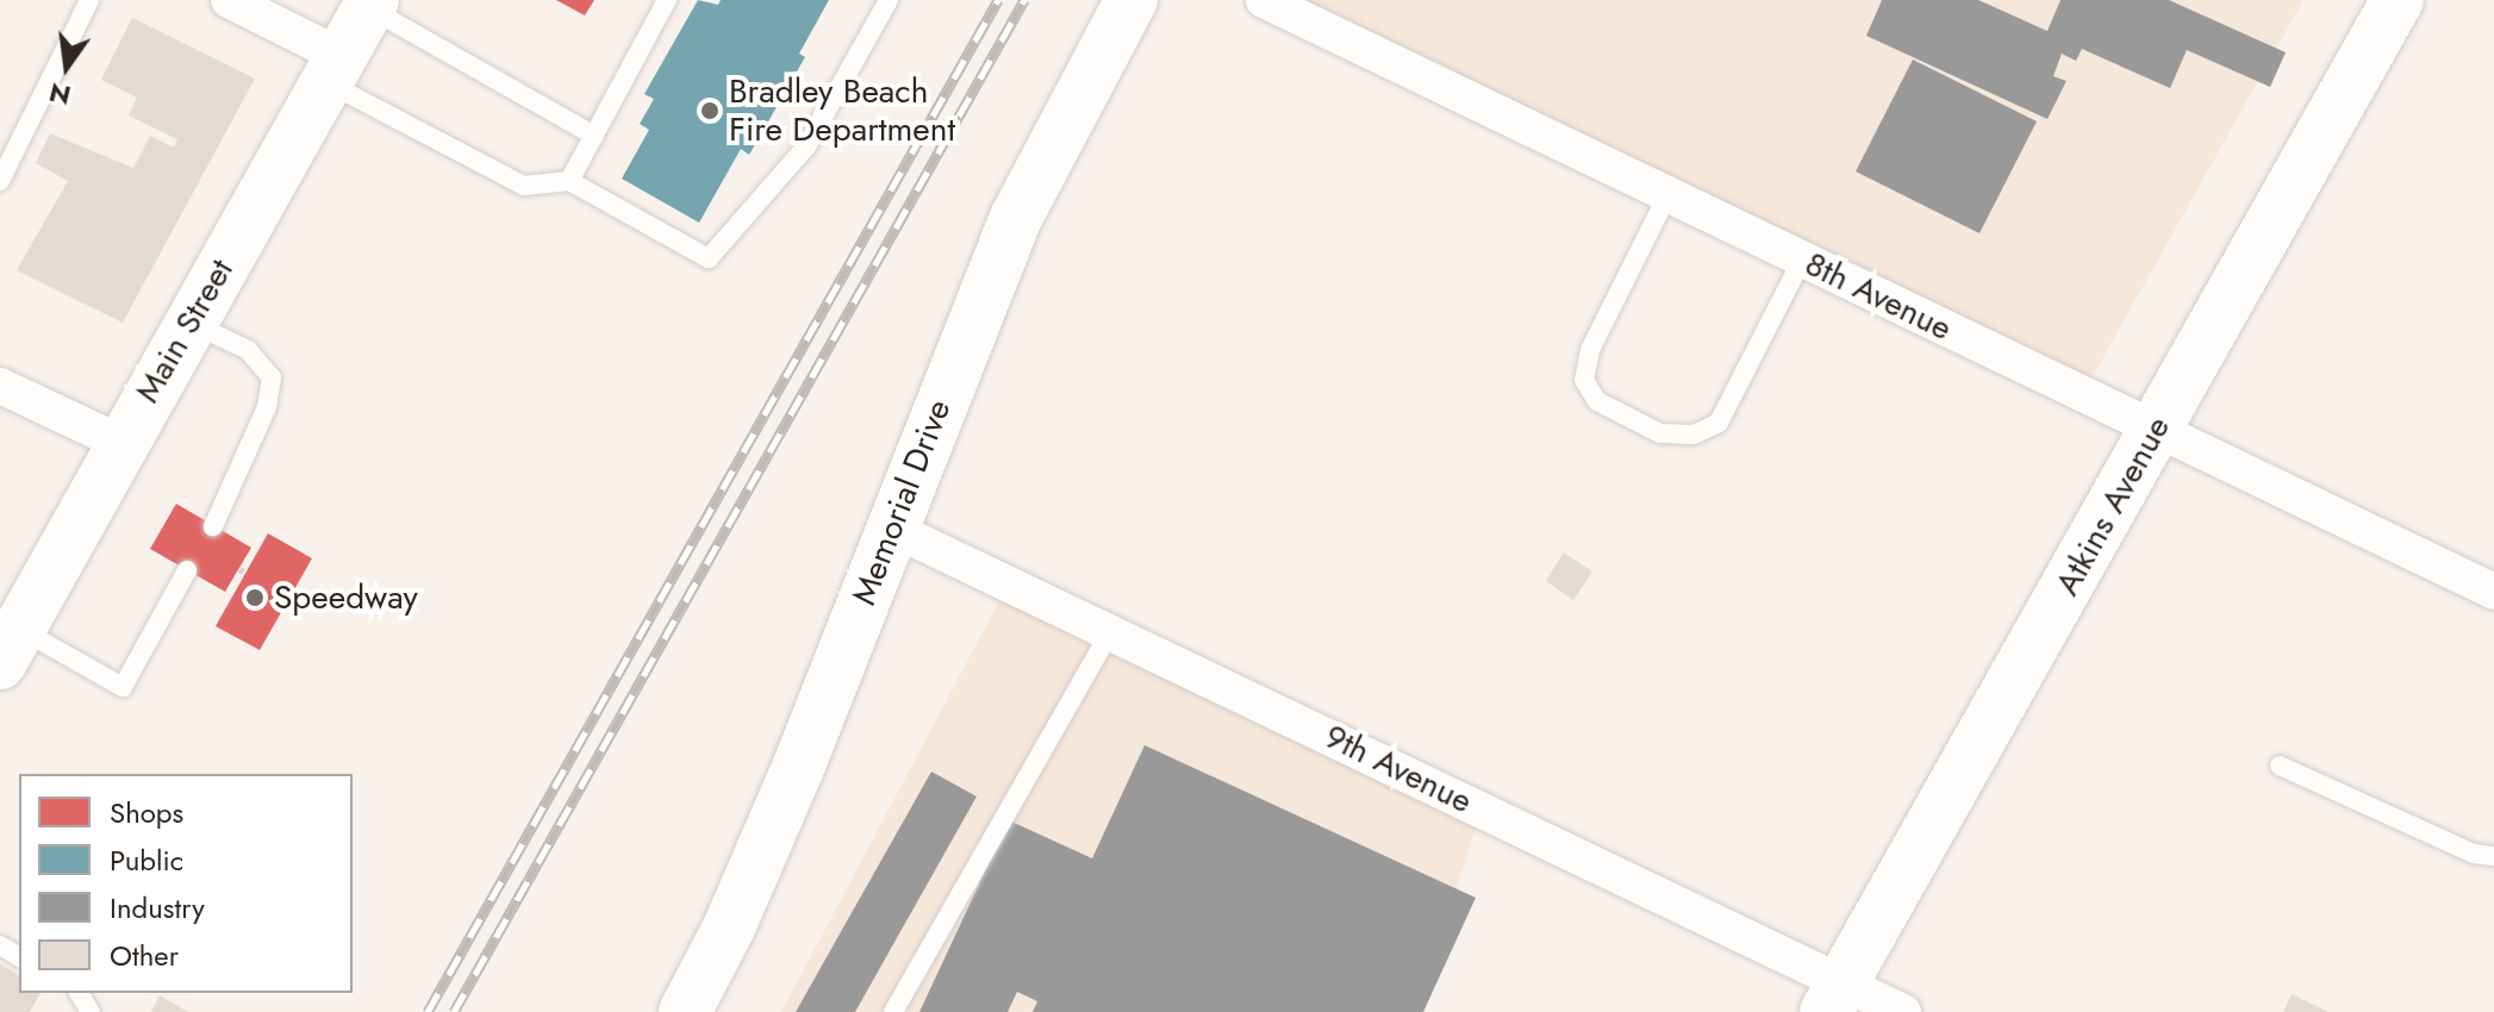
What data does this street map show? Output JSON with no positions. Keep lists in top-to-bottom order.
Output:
{
  "streets": {
    "street": [
      "8th Avenue",
      "Main Street",
      "Memorial Drive",
      "Atkins Avenue",
      "9th Avenue"
    ]
  },
  "crossings": [
    ["8th Avenue", "Atkins Avenue"],
    ["Memorial Drive", "9th Avenue"],
    ["Atkins Avenue", "9th Avenue"]
  ],
  "places": ["Bradley Beach Fire Department", "Speedway"],
  "legend": [
    "Shops",
    "Public",
    "Industry",
    "Other"
  ],
  "north": "bottom"
}
